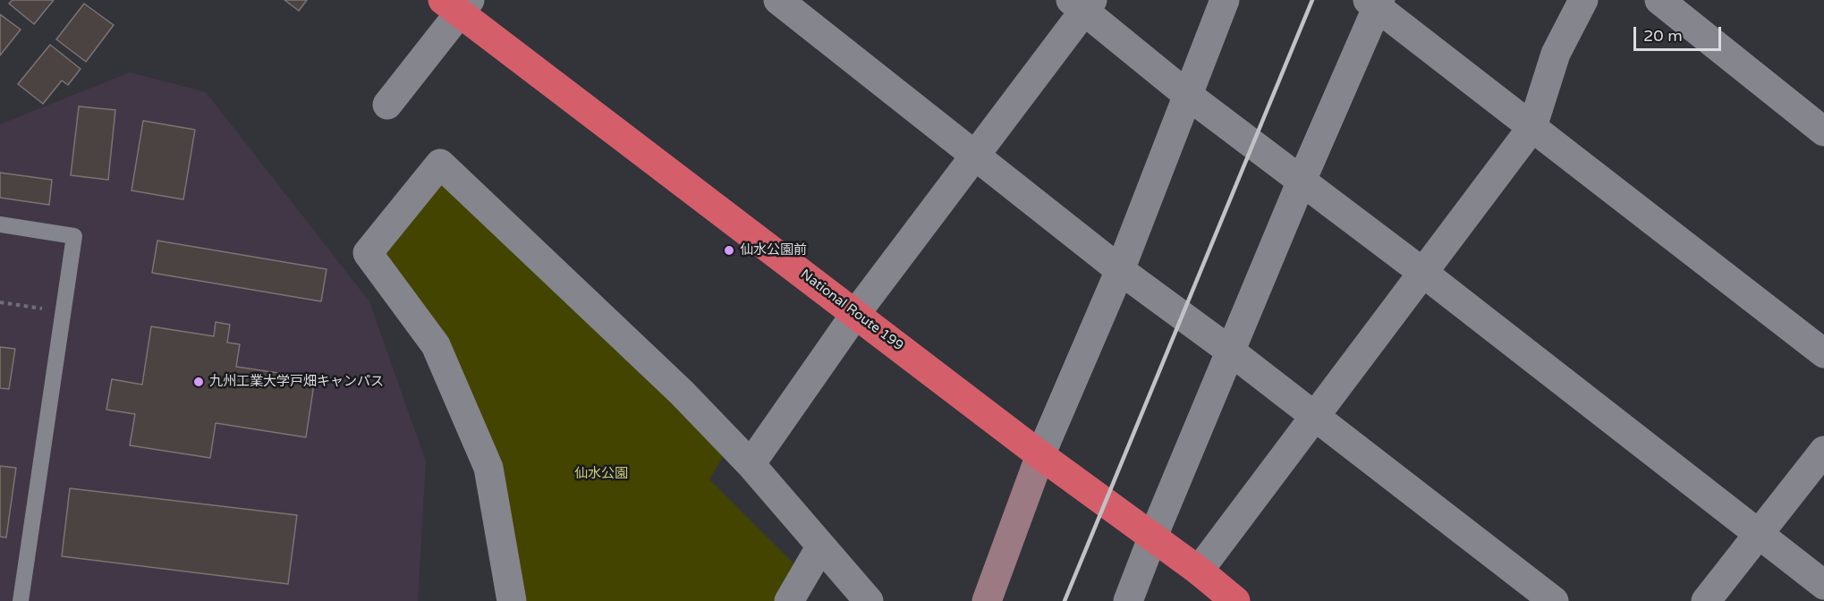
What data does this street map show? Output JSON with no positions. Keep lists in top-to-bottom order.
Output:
{
  "streets": {
    "highway": ["National Route 199"]
  },
  "parks": ["仙水公園"],
  "places": ["仙水公園前", "九州工業大学戸畑キャンパス"],
  "scale_bar": "20 m"
}
